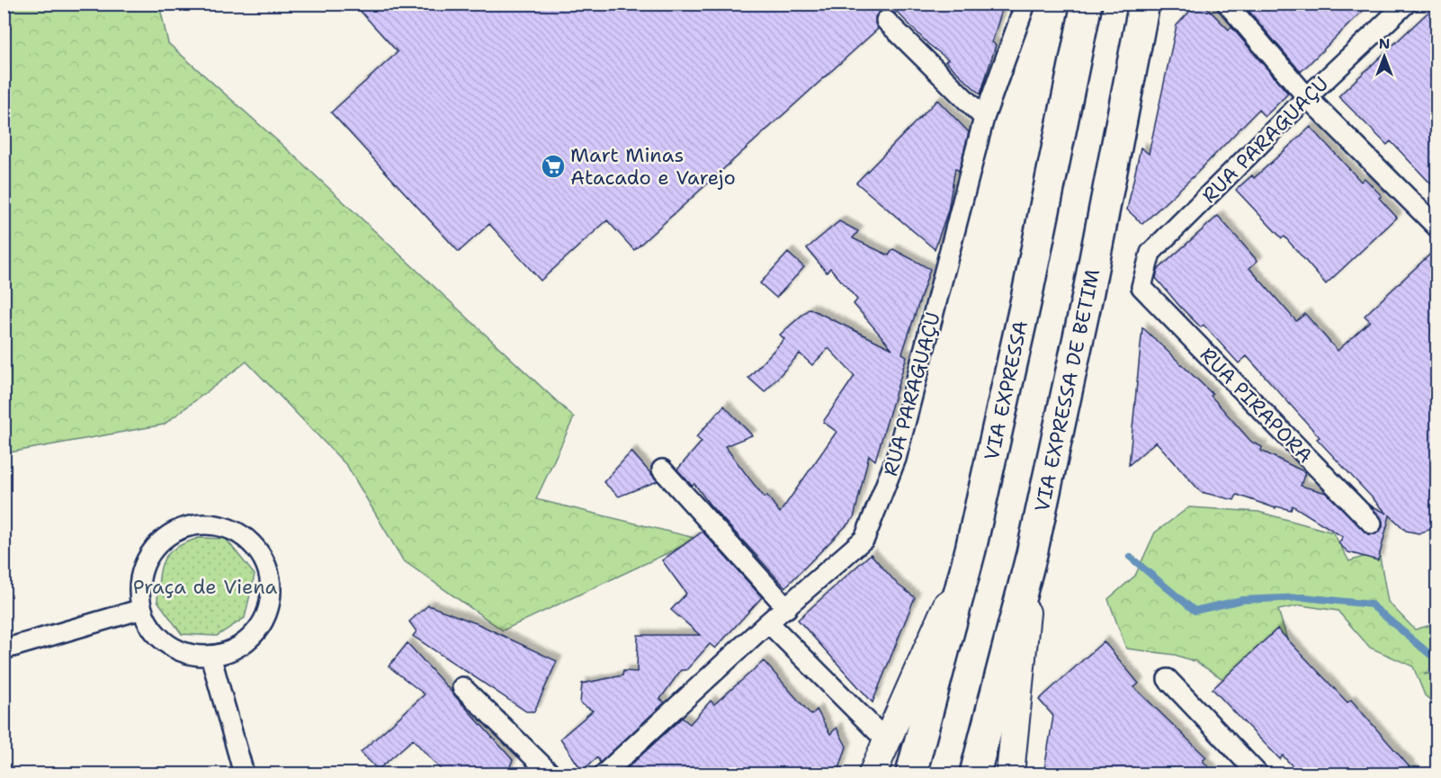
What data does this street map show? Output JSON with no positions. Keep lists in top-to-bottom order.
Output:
{
  "streets": {
    "highway": ["VIA EXPRESSA", "VIA EXPRESSA DE BETIM"],
    "street": ["RUA PARAGUAÇU", "RUA PIRAPORA"]
  },
  "crossings": [
    ["RUA PARAGUAÇU", "RUA PIRAPORA"]
  ],
  "parks": ["Praça de Viena"],
  "places": {
    "supermarket": ["Mart Minas Atacado e Varejo"]
  },
  "north": "top"
}
